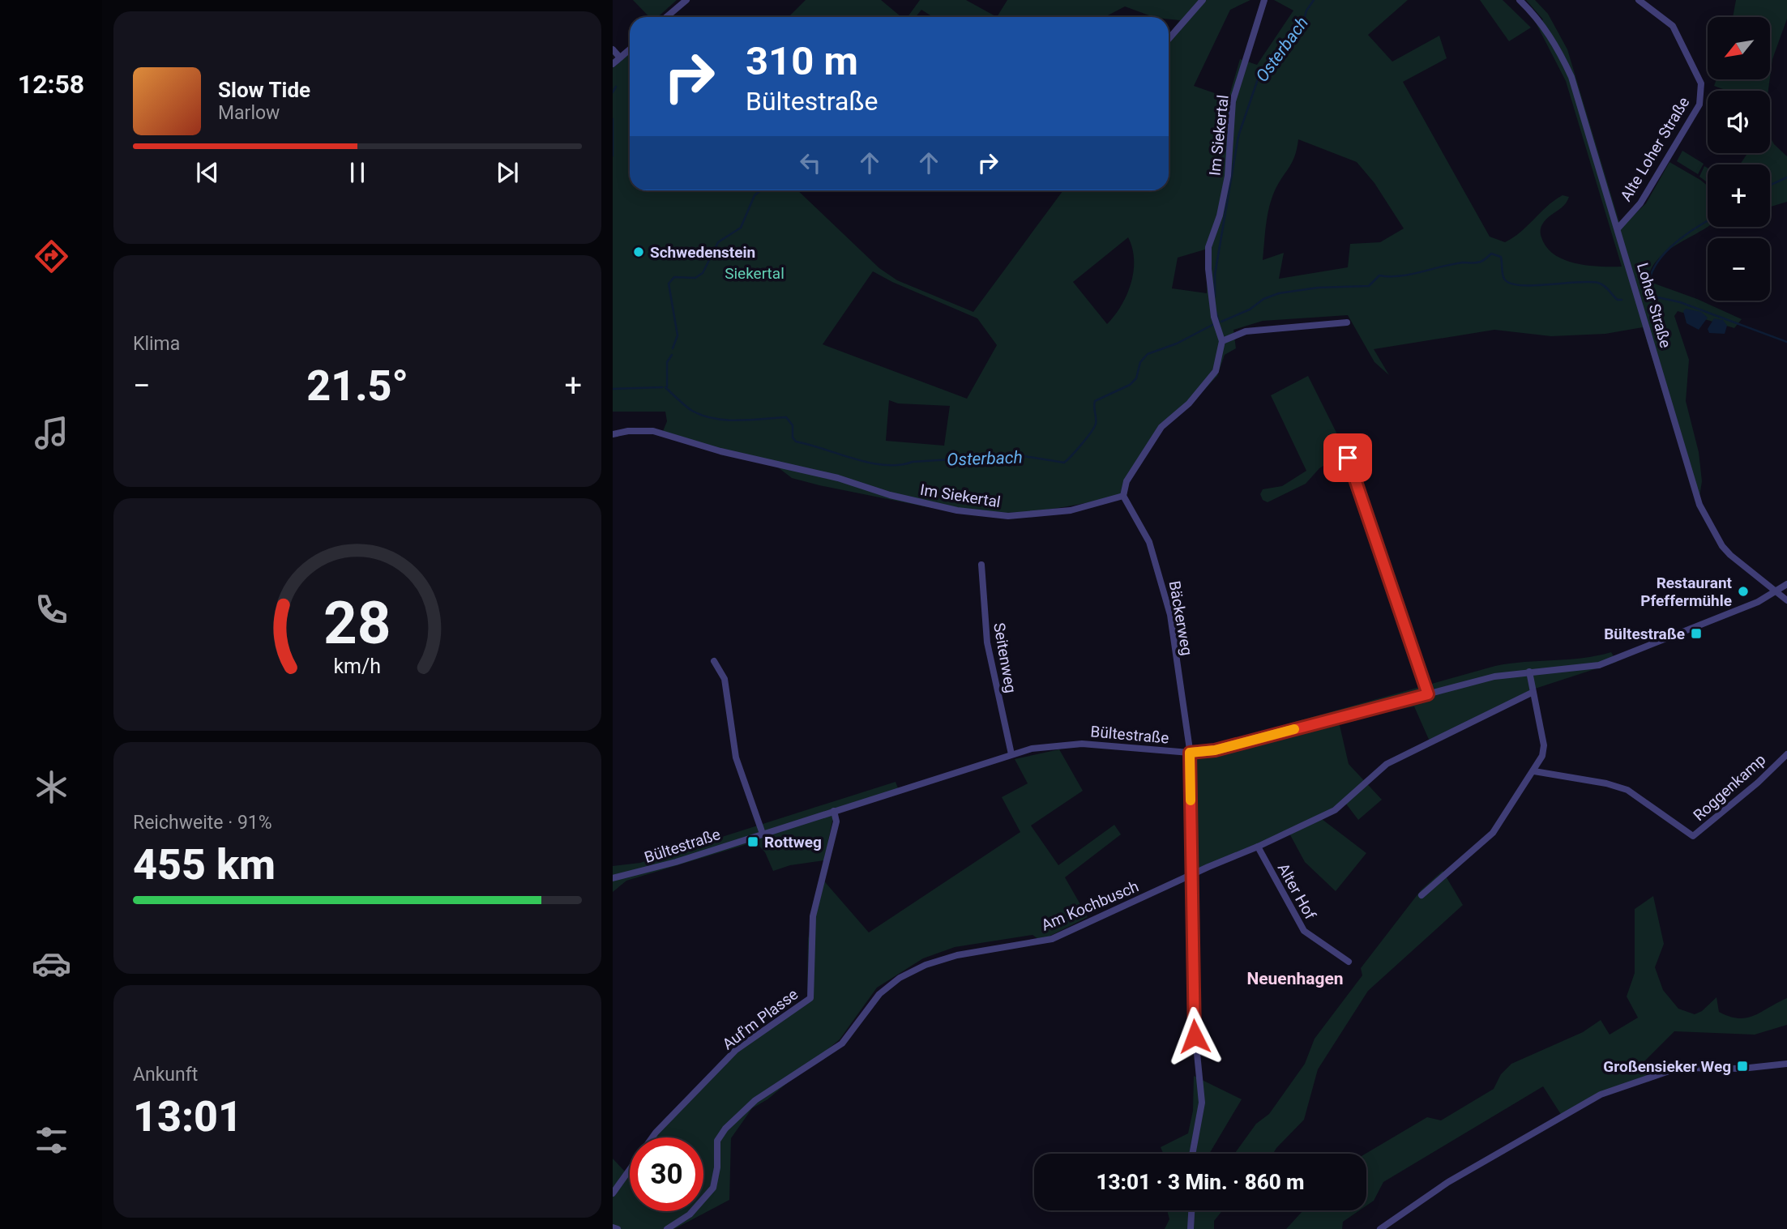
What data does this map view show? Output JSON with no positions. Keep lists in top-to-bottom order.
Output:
{
  "streets": {
    "street": [
      "Im Siekertal",
      "Alte Loher Straße",
      "Loher Straße",
      "Bäckerweg",
      "Seitenweg",
      "Bültestraße",
      "Roggenkamp",
      "Alter Hof",
      "Am Kochbusch",
      "Auf'm Plasse"
    ]
  },
  "crossings": [
    ["Im Siekertal", "Bäckerweg"],
    ["Alte Loher Straße", "Loher Straße"],
    ["Loher Straße", "Bültestraße"],
    ["Bäckerweg", "Bültestraße"],
    ["Bäckerweg", "Am Kochbusch"],
    ["Seitenweg", "Bültestraße"],
    ["Bültestraße", "Auf'm Plasse"],
    ["Alter Hof", "Am Kochbusch"]
  ],
  "districts": ["Neuenhagen"],
  "water": ["Osterbach"],
  "parks": ["Siekertal"],
  "places": {
    "other": ["Schwedenstein", "Restaurant Pfeffermühle"],
    "transit": ["Bültestraße", "Rottweg", "Großensieker Weg"]
  },
  "north": "bottom left",
  "page": {
    "tabs": "12:58",
    "map_buttons": ["+", "−"],
    "turn": ["310 m", "Bültestraße"],
    "song": ["Slow Tide", "Marlow"],
    "tile": [
      "Klima",
      ["Reichweite · 91%", "455 km"],
      ["Ankunft", "13:01"]
    ],
    "heat": ["−", "21.5°", "+"],
    "limit": "30",
    "trip": "13:01 · 3 Min. · 860 m",
    "gauge": ["28", "km/h"]
  }
}
